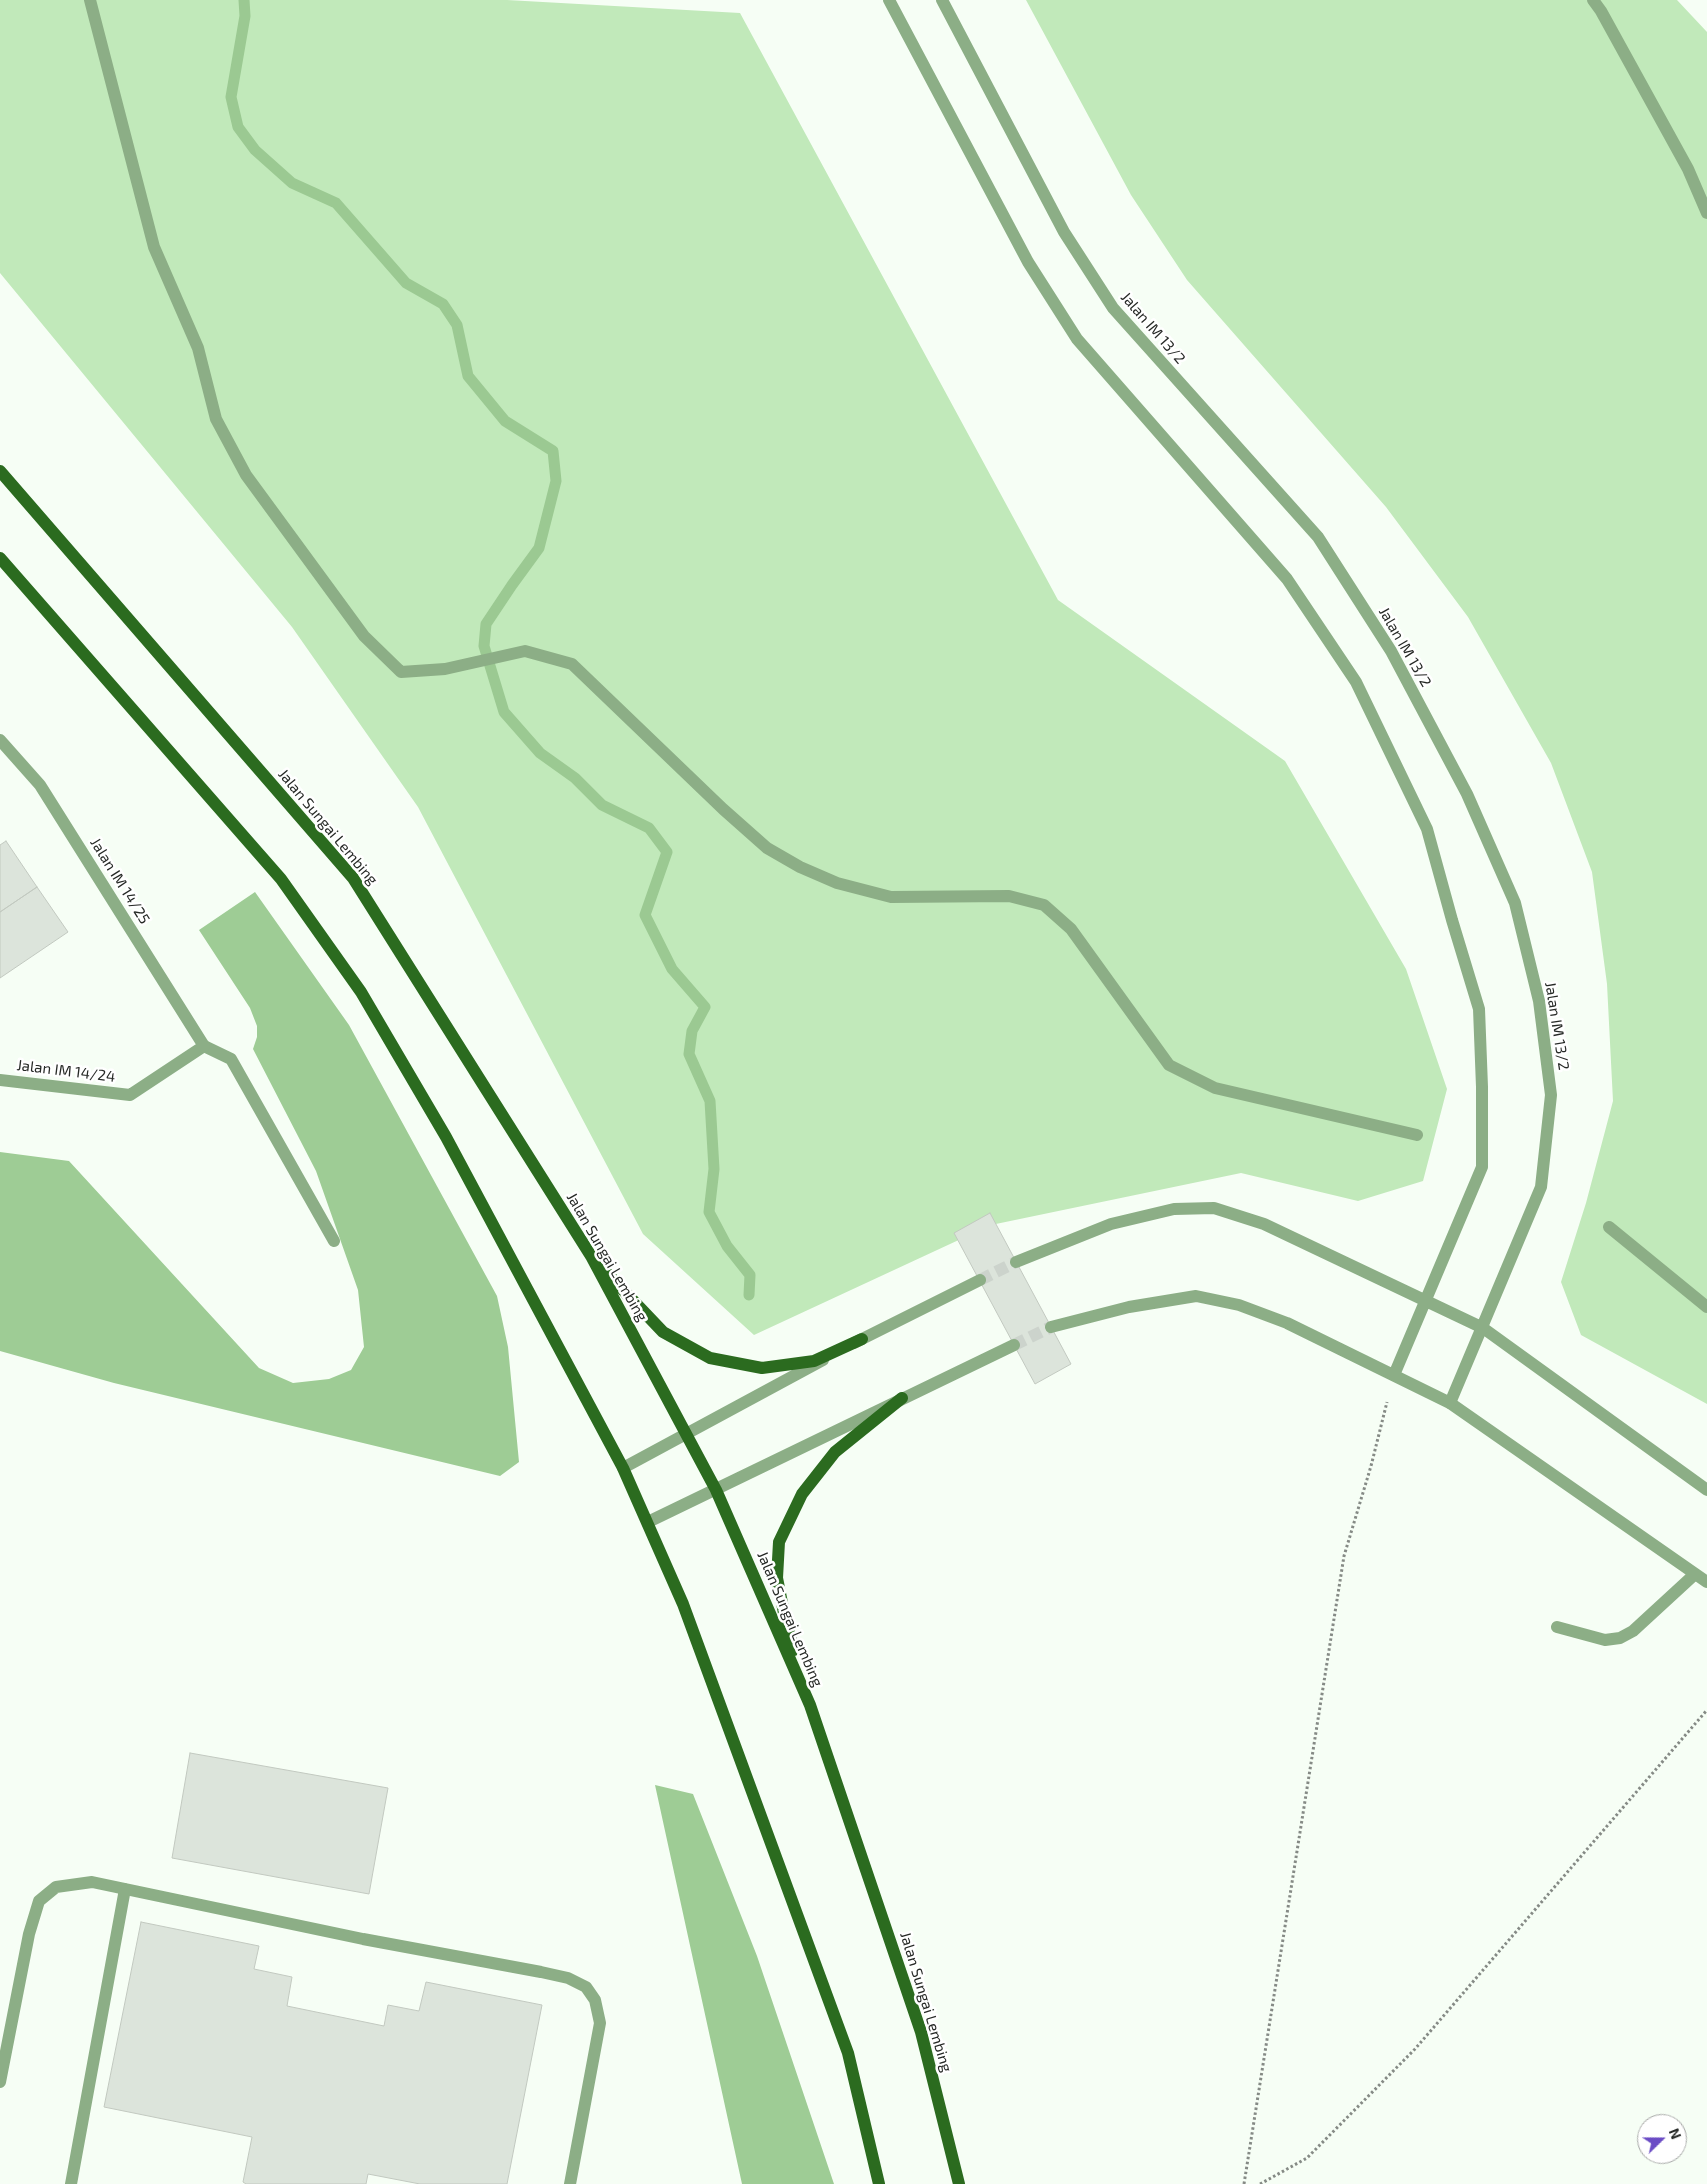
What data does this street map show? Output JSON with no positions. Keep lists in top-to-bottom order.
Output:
{
  "streets": {
    "main road": ["Jalan Sungai Lembing"],
    "street": ["Jalan IM 13/2", "Jalan IM 14/25", "Jalan IM 14/24"]
  },
  "crossings": [
    ["Jalan IM 14/25", "Jalan IM 14/24"]
  ],
  "north": "right"
}
